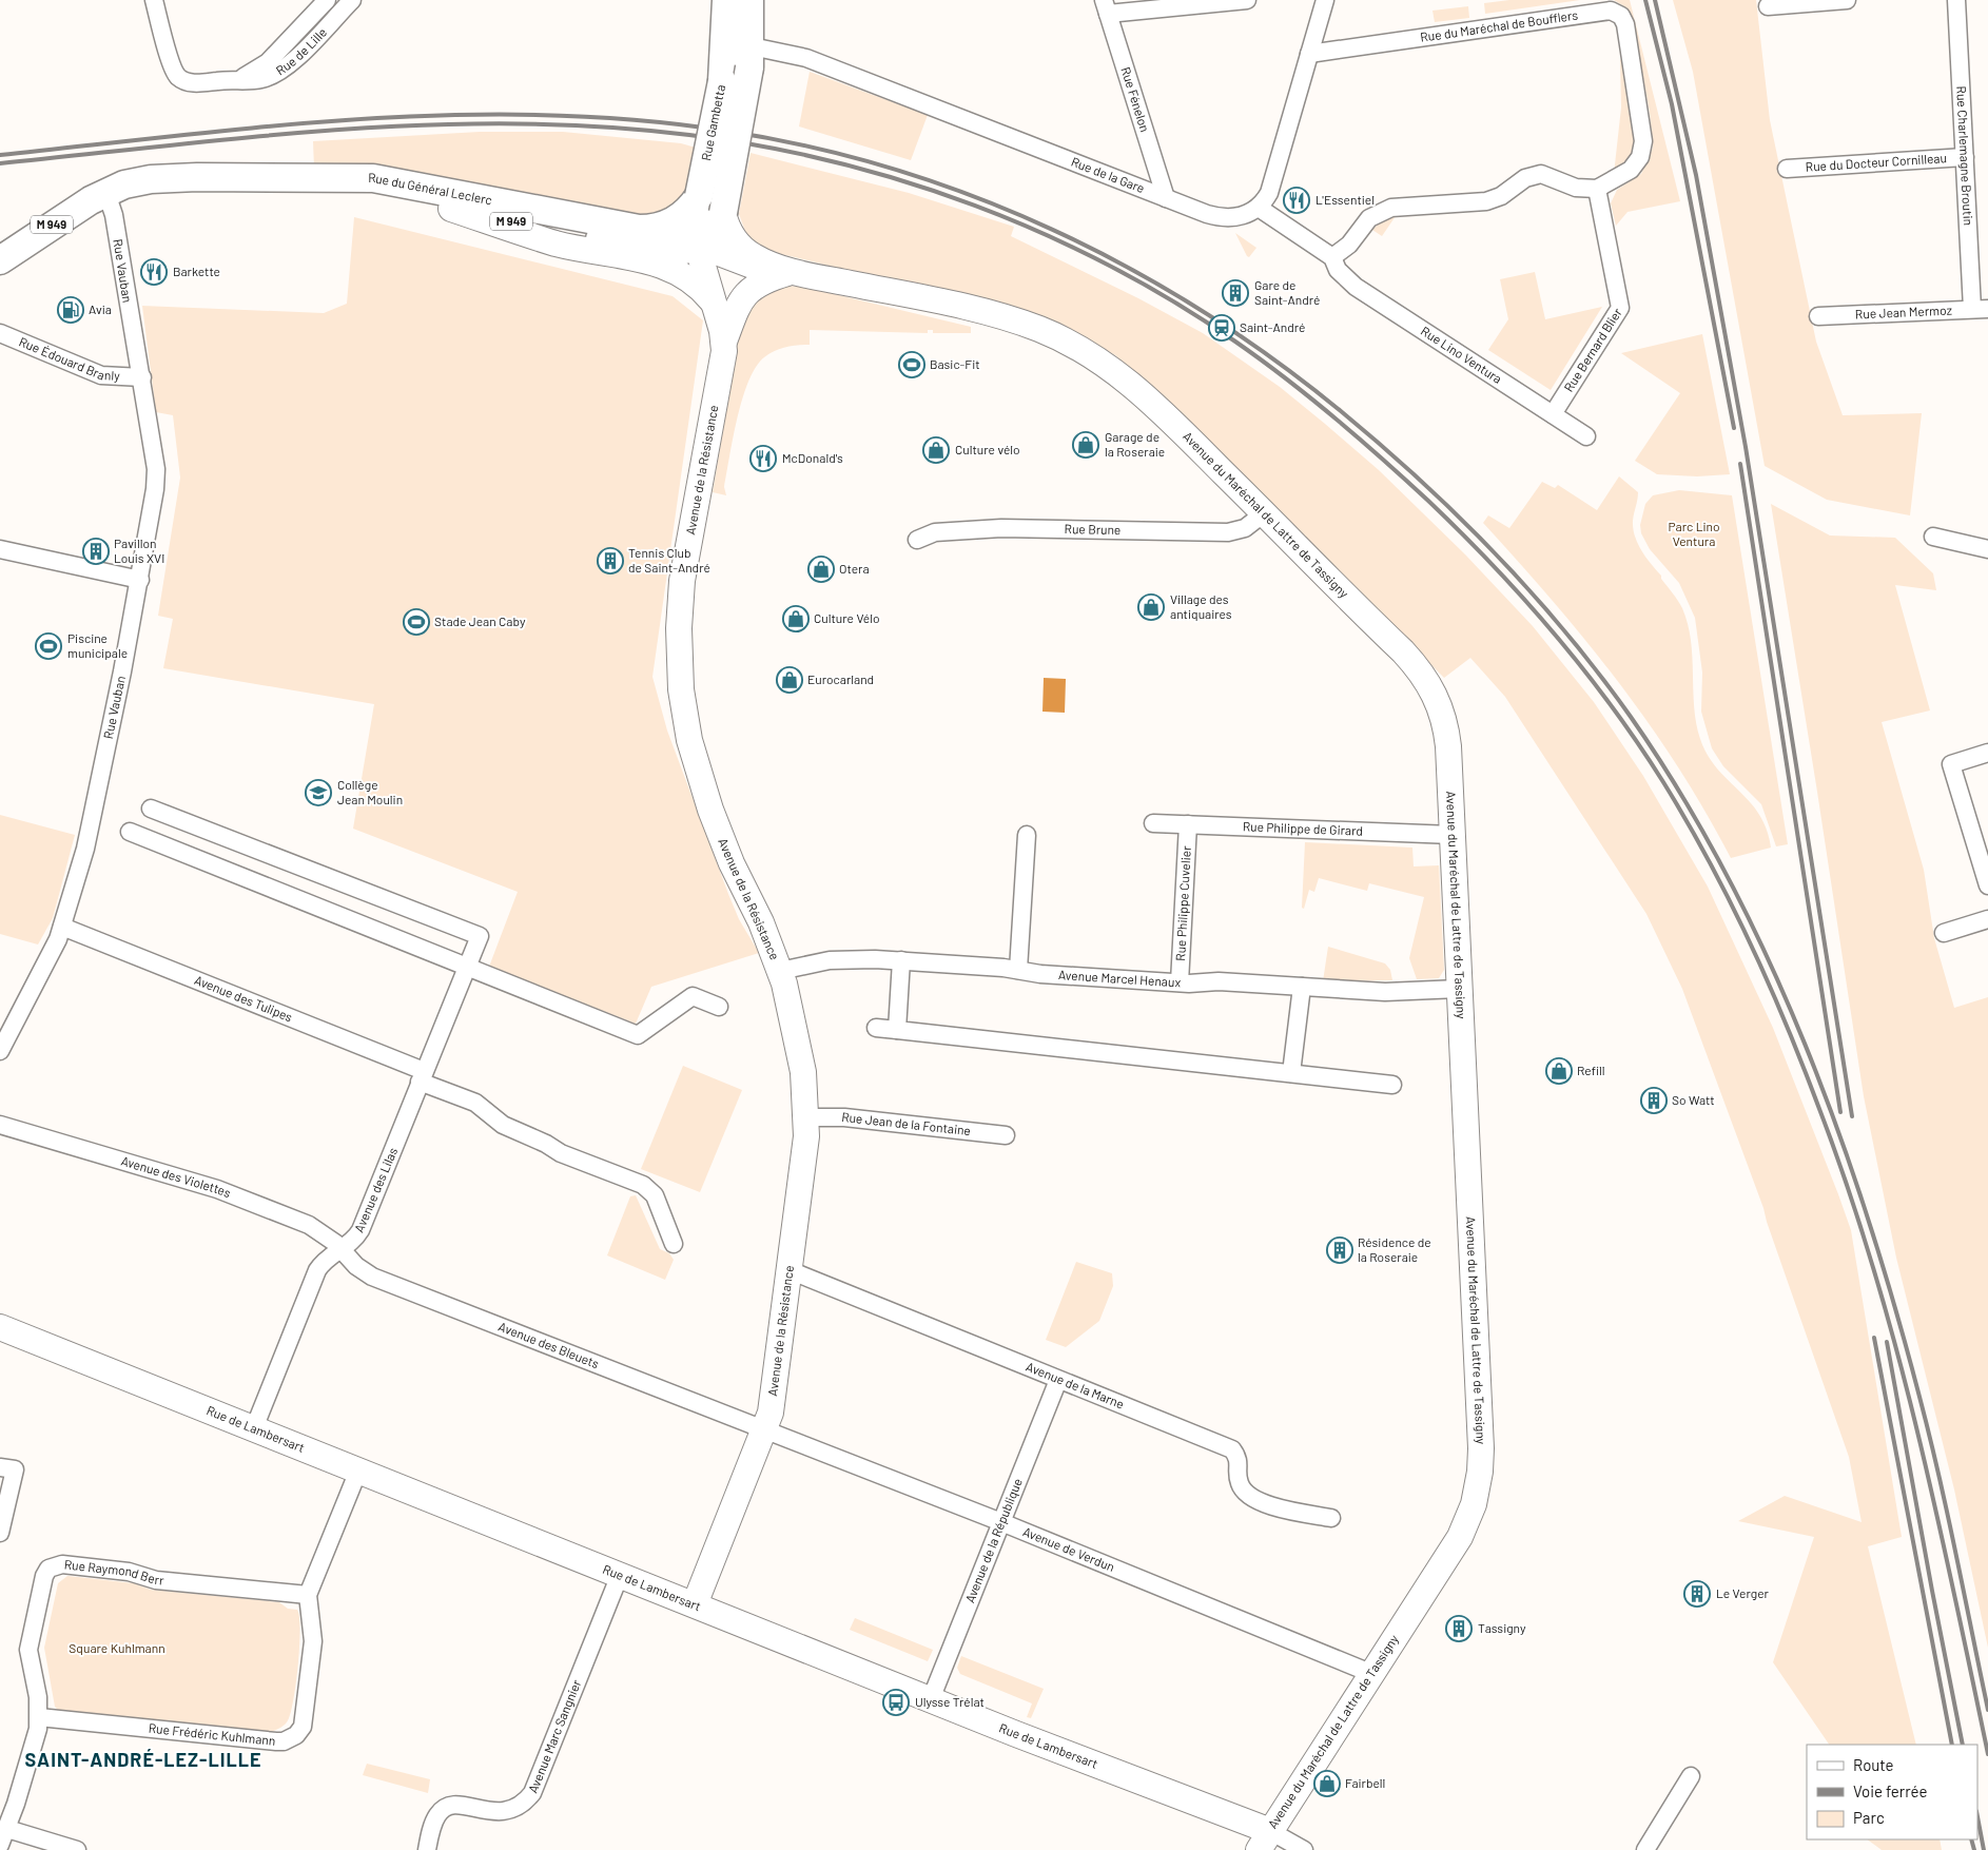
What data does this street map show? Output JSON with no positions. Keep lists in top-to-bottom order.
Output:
{
  "streets": {
    "main road": [
      "Rue Gambetta",
      "Rue du Général Leclerc",
      "M 949",
      "Avenue de la Résistance",
      "Avenue du Maréchal de Lattre de Tassigny",
      "Rue de Lambersart"
    ],
    "street": [
      "Rue du Maréchal de Boufflers",
      "Rue de Lille",
      "Rue Fénelon",
      "Rue Charlemagne Broutin",
      "Rue du Docteur Cornilleau",
      "Rue de la Gare",
      "Rue Vauban",
      "Rue Jean Mermoz",
      "Rue Bernard Blier",
      "Rue Lino Ventura",
      "Rue Édouard Branly",
      "Rue Brune",
      "Rue Philippe de Girard",
      "Rue Philippe Cuvelier",
      "Avenue Marcel Henaux",
      "Avenue des Tulipes",
      "Rue Jean de la Fontaine",
      "Avenue des Violettes",
      "Avenue des Lilas",
      "Avenue des Bleuets",
      "Avenue de la Marne",
      "Avenue de la République",
      "Avenue de Verdun",
      "Rue Raymond Berr",
      "Rue Frédéric Kuhlmann",
      "Avenue Marc Sangnier"
    ]
  },
  "crossings": [
    ["Rue du Maréchal de Boufflers", "Rue Bernard Blier"],
    ["Rue Fénelon", "Rue de la Gare"],
    ["Rue Gambetta", "Rue de la Gare"],
    ["Rue Gambetta", "Rue du Général Leclerc"],
    ["Rue Gambetta", "Avenue de la Résistance"],
    ["Rue Gambetta", "Avenue du Maréchal de Lattre de Tassigny"],
    ["Rue Charlemagne Broutin", "Rue du Docteur Cornilleau"],
    ["Rue Charlemagne Broutin", "Rue Jean Mermoz"],
    ["Rue de la Gare", "Rue Lino Ventura"],
    ["Rue du Général Leclerc", "Rue Vauban"],
    ["Rue du Général Leclerc", "Avenue de la Résistance"],
    ["Rue du Général Leclerc", "Avenue du Maréchal de Lattre de Tassigny"],
    ["Rue Vauban", "Rue Édouard Branly"],
    ["Rue Vauban", "Avenue des Tulipes"],
    ["Rue Bernard Blier", "Rue Lino Ventura"],
    ["Avenue de la Résistance", "Avenue du Maréchal de Lattre de Tassigny"],
    ["Avenue de la Résistance", "Avenue Marcel Henaux"],
    ["Avenue de la Résistance", "Rue Jean de la Fontaine"],
    ["Avenue de la Résistance", "Avenue des Bleuets"],
    ["Avenue de la Résistance", "Avenue de la Marne"],
    ["Avenue de la Résistance", "Rue de Lambersart"],
    ["Avenue de la Résistance", "Avenue de Verdun"],
    ["Avenue du Maréchal de Lattre de Tassigny", "Rue Brune"],
    ["Avenue du Maréchal de Lattre de Tassigny", "Rue Philippe de Girard"],
    ["Avenue du Maréchal de Lattre de Tassigny", "Avenue Marcel Henaux"],
    ["Avenue du Maréchal de Lattre de Tassigny", "Rue de Lambersart"],
    ["Avenue du Maréchal de Lattre de Tassigny", "Avenue de Verdun"],
    ["Rue Philippe de Girard", "Rue Philippe Cuvelier"],
    ["Rue Philippe Cuvelier", "Avenue Marcel Henaux"],
    ["Avenue des Tulipes", "Avenue des Lilas"],
    ["Avenue des Violettes", "Avenue des Lilas"],
    ["Avenue des Violettes", "Avenue des Bleuets"],
    ["Avenue des Lilas", "Avenue des Bleuets"],
    ["Avenue des Lilas", "Rue de Lambersart"],
    ["Avenue des Bleuets", "Avenue de Verdun"],
    ["Avenue de la Marne", "Avenue de la République"],
    ["Rue de Lambersart", "Avenue de la République"],
    ["Rue de Lambersart", "Rue Frédéric Kuhlmann"],
    ["Rue de Lambersart", "Avenue Marc Sangnier"],
    ["Avenue de la République", "Avenue de Verdun"],
    ["Rue Raymond Berr", "Rue Frédéric Kuhlmann"]
  ],
  "districts": ["SAINT-ANDRÉ-LEZ-LILLE"],
  "parks": ["Parc Lino Ventura", "Square Kuhlmann"],
  "places": {
    "restaurant": ["L'Essentiel", "Barkette", "McDonald's"],
    "building": [
      "Gare de Saint-André",
      "Pavillon Louis XVI",
      "Tennis Club de Saint-André",
      "So Watt",
      "Résidence de la Roseraie",
      "Le Verger",
      "Tassigny"
    ],
    "fuel station": ["Avia"],
    "station": ["Saint-André"],
    "sports": ["Basic-Fit", "Stade Jean Caby", "Piscine municipale"],
    "shop": [
      "Garage de la Roseraie",
      "Culture vélo",
      "Otera",
      "Village des antiquaires",
      "Culture Vélo",
      "Eurocarland",
      "Refill",
      "Fairbell"
    ],
    "school or university": ["Collège Jean Moulin"],
    "bus stop": ["Ulysse Trélat"]
  },
  "legend": ["Route", "Voie ferrée", "Parc"]
}
